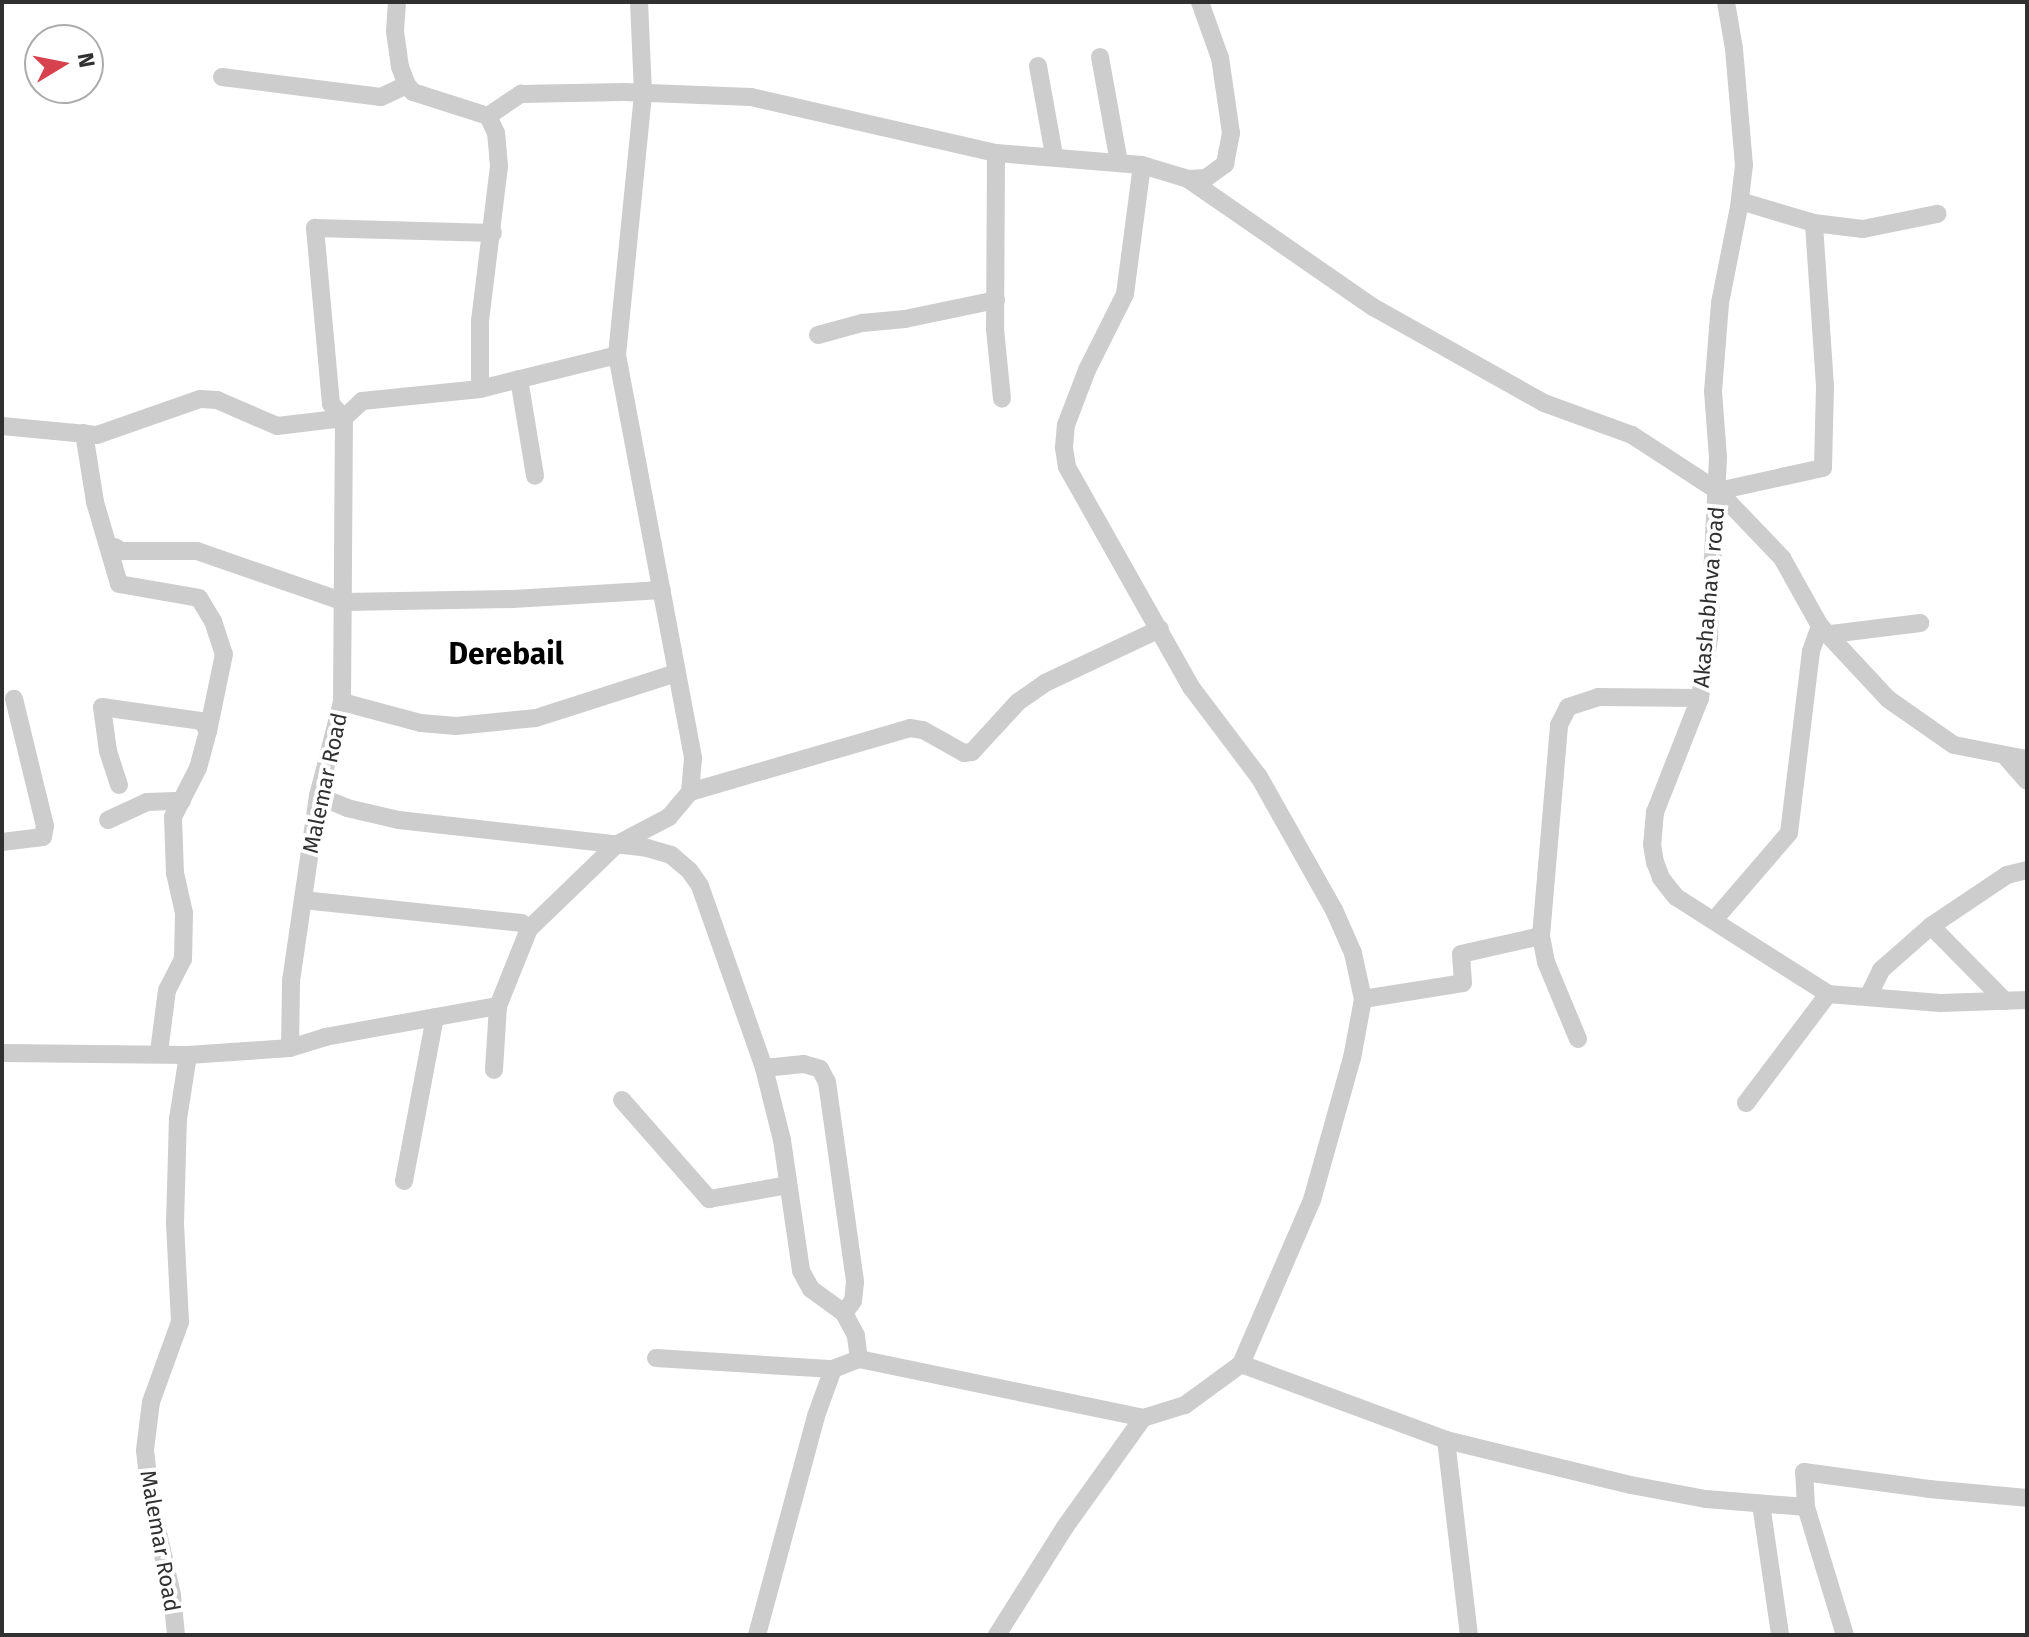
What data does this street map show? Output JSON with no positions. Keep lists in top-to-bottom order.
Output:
{
  "streets": {
    "street": ["Akashabhava road", "Malemar Road"]
  },
  "districts": ["Derebail"],
  "north": "right"
}
